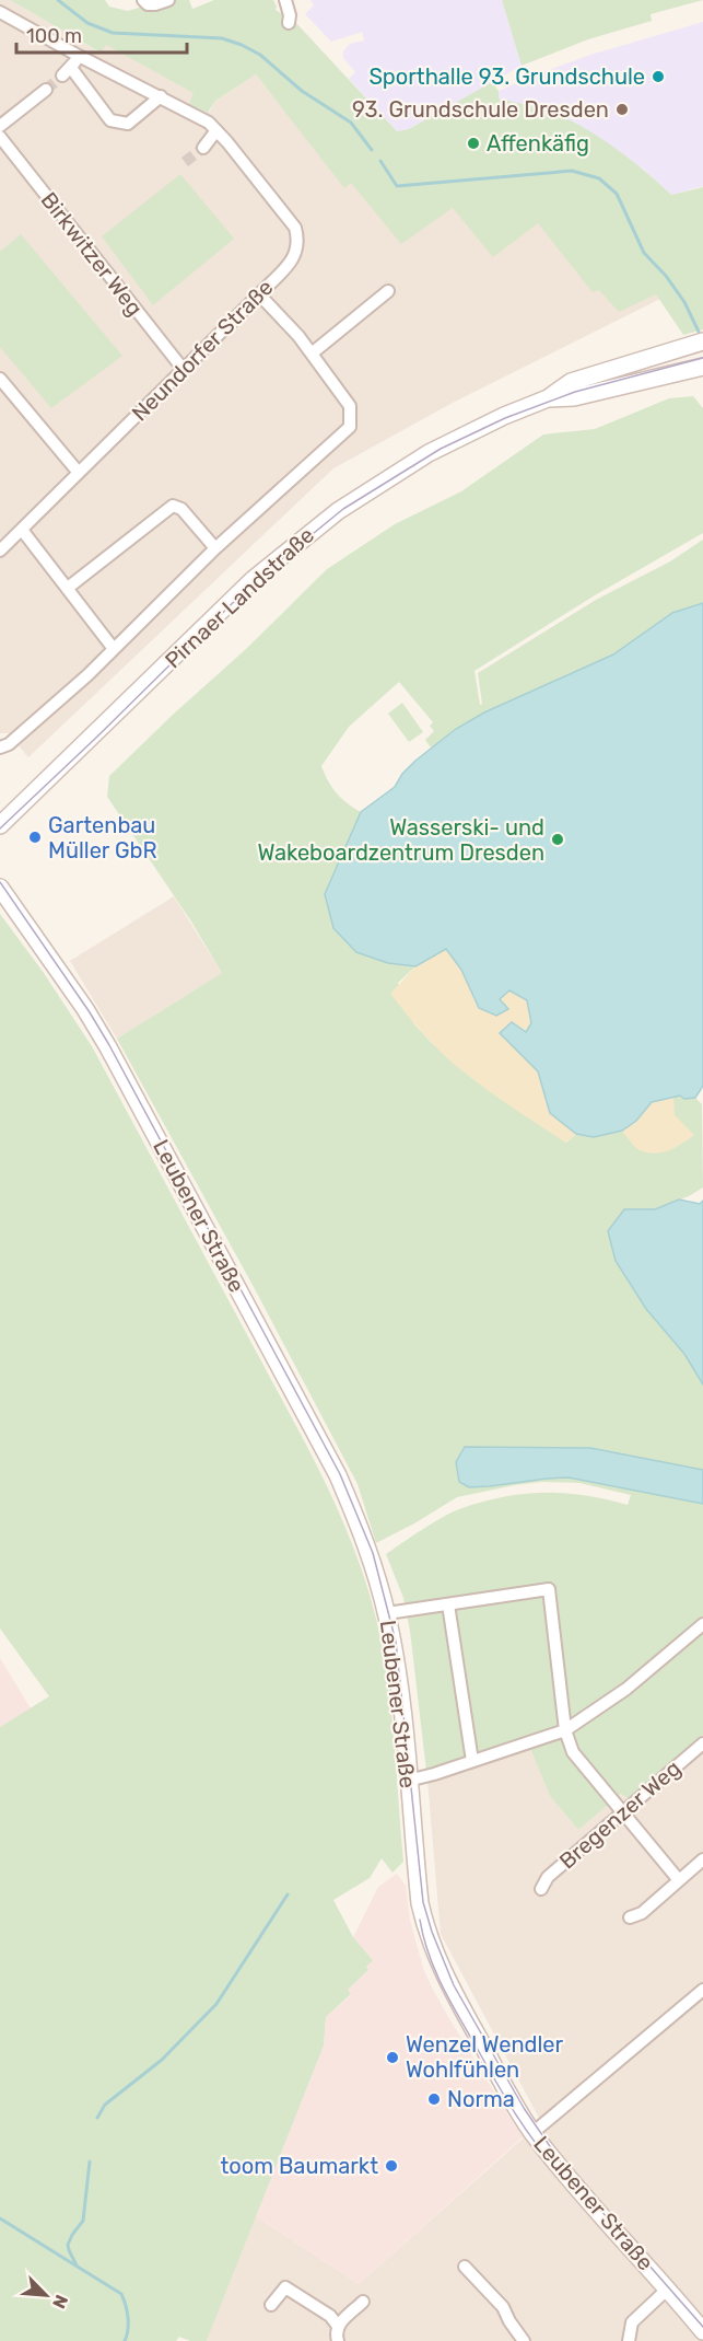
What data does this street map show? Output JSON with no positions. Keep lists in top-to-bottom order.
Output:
{
  "streets": {
    "street": [
      "Birkwitzer Weg",
      "Neundorfer Straße",
      "Pirnaer Landstraße",
      "Leubener Straße",
      "Bregenzer Weg"
    ]
  },
  "crossings": [
    ["Birkwitzer Weg", "Neundorfer Straße"]
  ],
  "places": [
    "Sporthalle 93. Grundschule",
    "93. Grundschule Dresden",
    "Affenkäfig",
    "Gartenbau Müller GbR",
    "Wasserski- und Wakeboardzentrum Dresden",
    "Wenzel Wendler Wohlfühlen",
    "Norma",
    "toom Baumarkt"
  ],
  "scale_bar": "100 m",
  "north": "bottom right"
}
